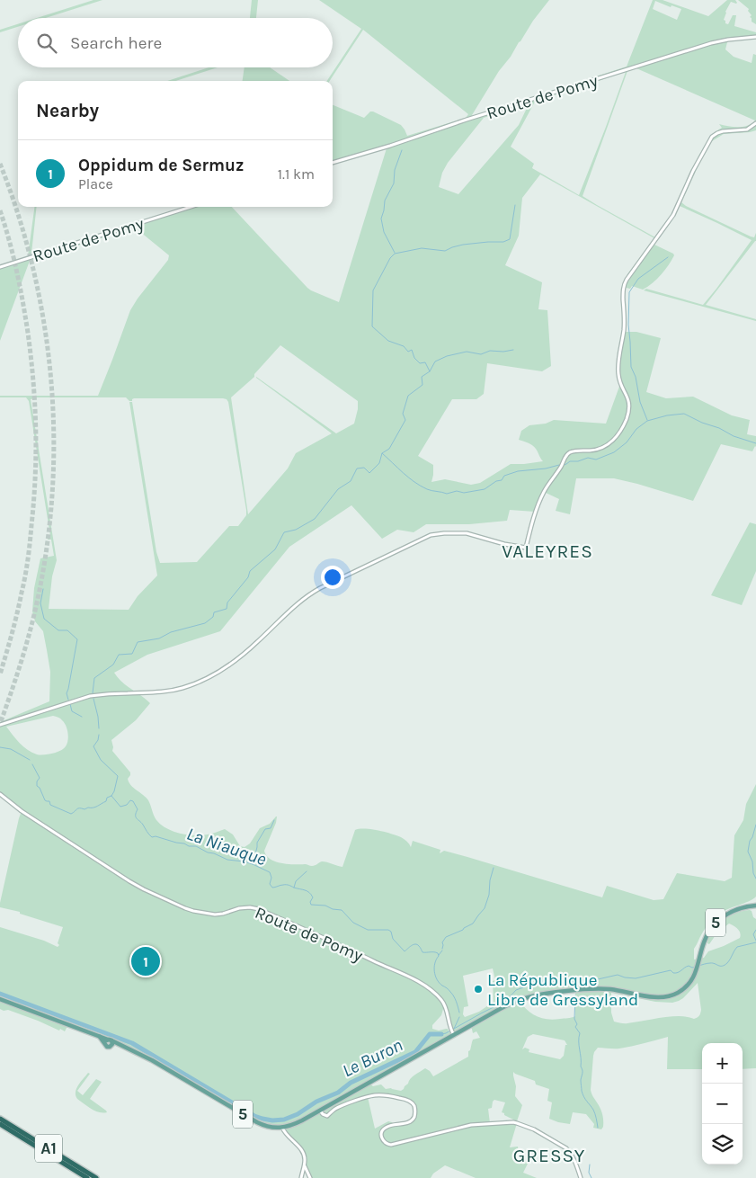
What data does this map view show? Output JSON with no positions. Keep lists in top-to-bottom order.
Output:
{
  "streets": {
    "highway": ["A1"],
    "main road": ["5"],
    "street": ["Route de Pomy"]
  },
  "crossings": [
    ["Route de Pomy", "5"]
  ],
  "districts": ["VALEYRES", "GRESSY"],
  "water": ["La Niauque", "Le Buron"],
  "places": ["La République Libre de Gressyland"],
  "page": {
    "search": "Search here",
    "heading": "Nearby",
    "list": [
      {
        "mark": "1",
        "name": "Oppidum de Sermuz",
        "note": "Place",
        "value": "1.1 km"
      }
    ],
    "pins": "1",
    "map_buttons": ["+", "−"]
  }
}
